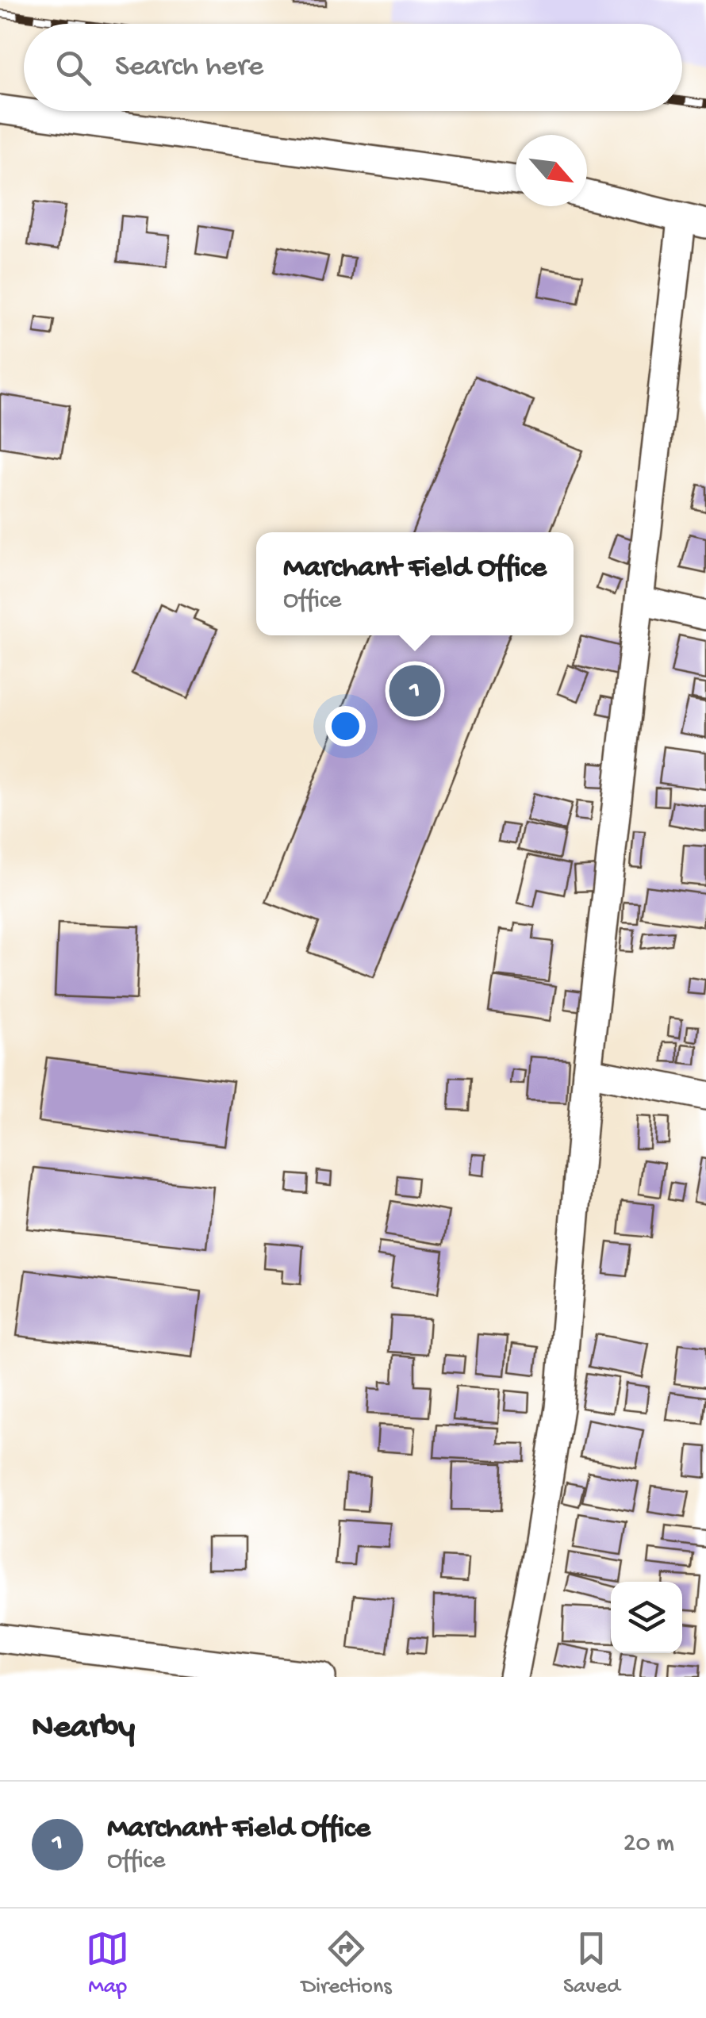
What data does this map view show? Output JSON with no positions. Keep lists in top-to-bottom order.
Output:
{
  "north": "bottom right",
  "page": {
    "search": "Search here",
    "popup": ["Marchant Field Office", "Office"],
    "pins": "1",
    "heading": "Nearby",
    "list": [
      {
        "mark": "1",
        "name": "Marchant Field Office",
        "note": "Office",
        "value": "20 m"
      }
    ],
    "nav": ["Map", "Directions", "Saved"]
  }
}
